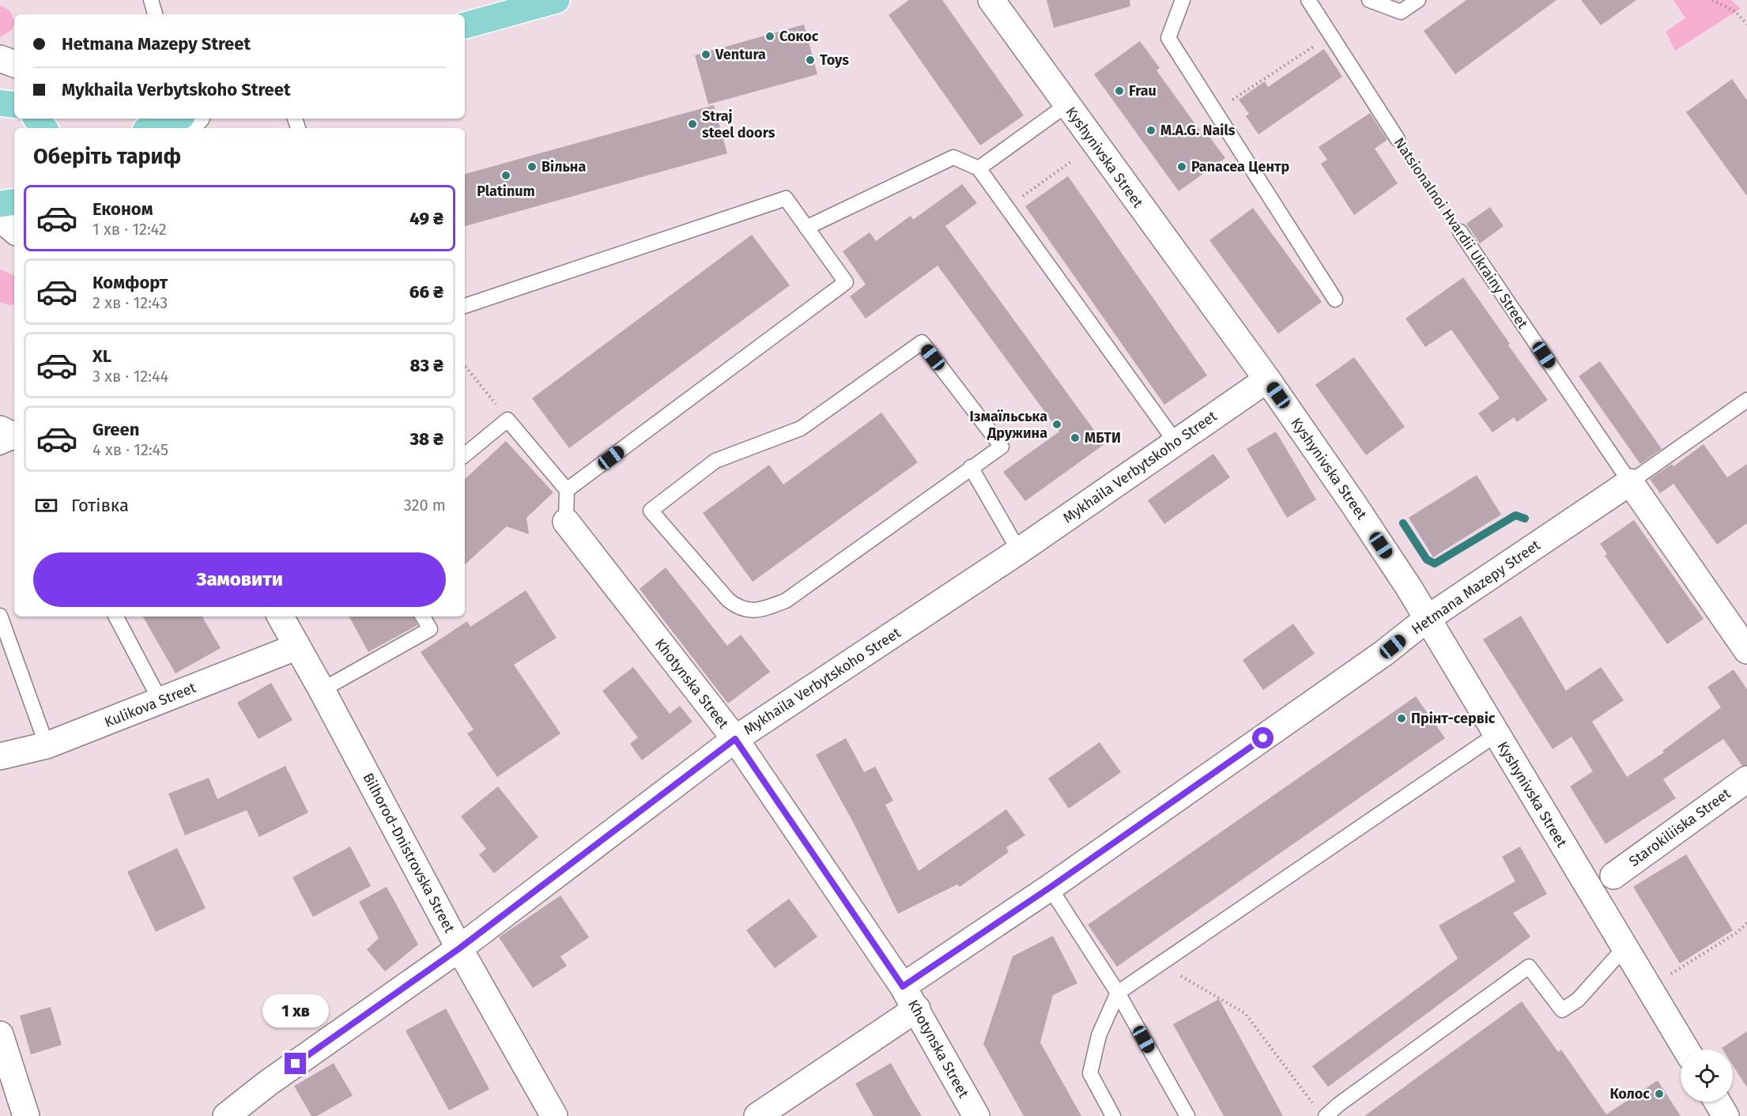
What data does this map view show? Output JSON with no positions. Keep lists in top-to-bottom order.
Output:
{
  "streets": {
    "street": [
      "Kyshynivska Street",
      "Natsionalnoi Hvardii Ukrainy Street",
      "Mykhaila Verbytskoho Street",
      "Hetmana Mazepy Street",
      "Khotynska Street",
      "Kulikova Street",
      "Starokiliiska Street",
      "Bilhorod-Dnistrovska Street"
    ]
  },
  "crossings": [
    ["Kyshynivska Street", "Mykhaila Verbytskoho Street"],
    ["Kyshynivska Street", "Hetmana Mazepy Street"],
    ["Natsionalnoi Hvardii Ukrainy Street", "Hetmana Mazepy Street"],
    ["Mykhaila Verbytskoho Street", "Khotynska Street"],
    ["Mykhaila Verbytskoho Street", "Bilhorod-Dnistrovska Street"],
    ["Hetmana Mazepy Street", "Khotynska Street"],
    ["Kulikova Street", "Bilhorod-Dnistrovska Street"]
  ],
  "places": [
    "Сокос",
    "Ventura",
    "Toys",
    "Frau",
    "Straj steel doors",
    "M.A.G. Nails",
    "Вільна",
    "Panacea Центр",
    "Platinum",
    "Ізмаїльська Дружина",
    "МБТИ",
    "Прінт-сервіс",
    "Колос"
  ],
  "page": {
    "banner": ["Hetmana Mazepy Street", "Mykhaila Verbytskoho Street"],
    "heading": "Оберіть тариф",
    "list": [
      {
        "name": "Економ",
        "note": "1 хв · 12:42",
        "value": "49 ₴"
      },
      {
        "name": "Комфорт",
        "note": "2 хв · 12:43",
        "value": "66 ₴"
      },
      {
        "name": "XL",
        "note": "3 хв · 12:44",
        "value": "83 ₴"
      },
      {
        "name": "Green",
        "note": "4 хв · 12:45",
        "value": "38 ₴"
      }
    ],
    "pay": ["Готівка", "320 m"],
    "buttons": "Замовити",
    "bubble": "1 хв"
  }
}
